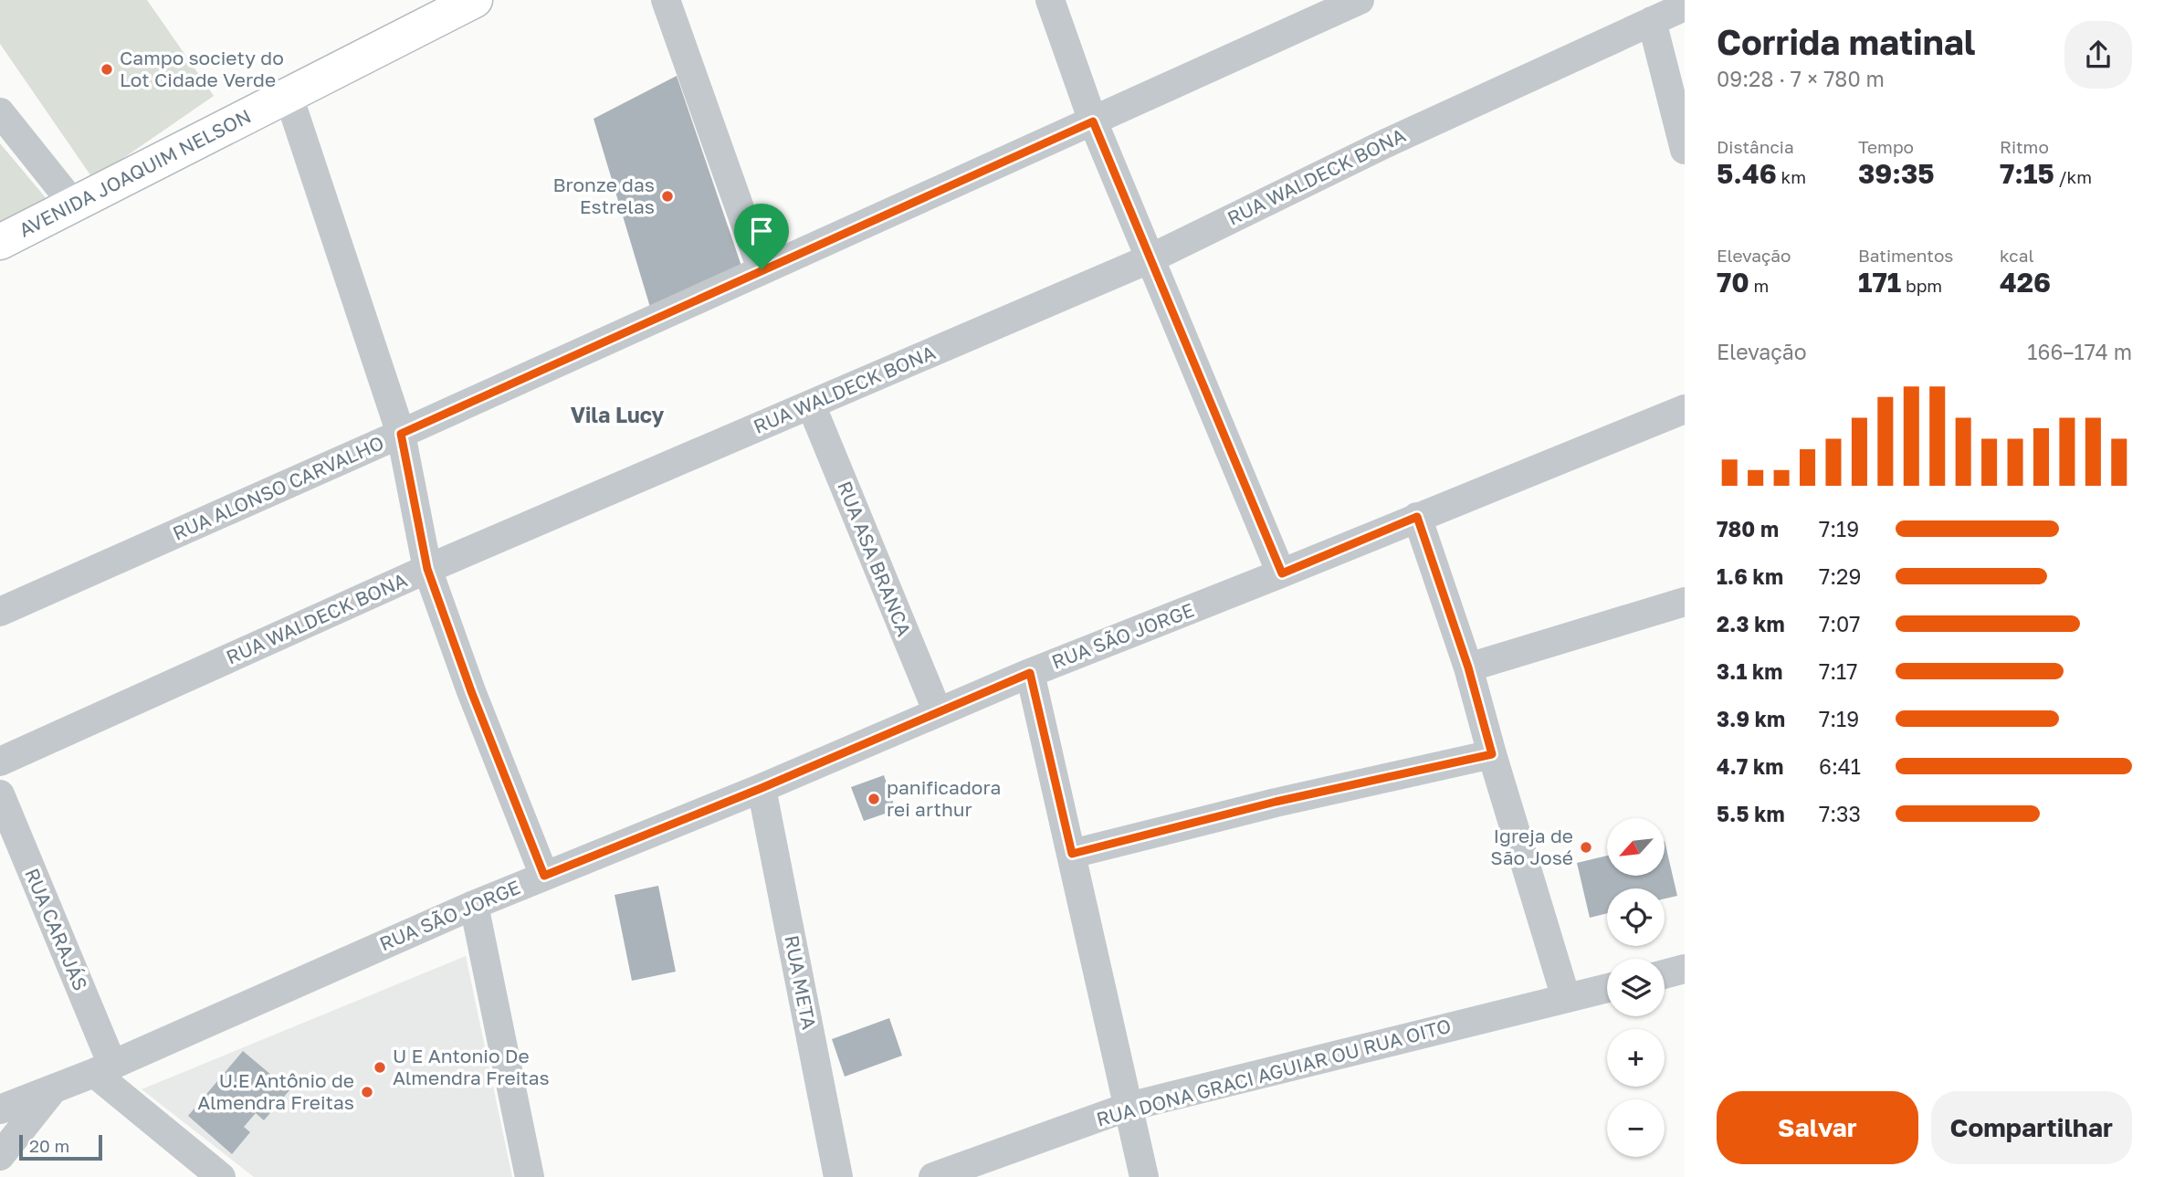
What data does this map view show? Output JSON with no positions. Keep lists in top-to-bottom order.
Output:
{
  "streets": {
    "street": [
      "AVENIDA JOAQUIM NELSON",
      "RUA WALDECK BONA",
      "RUA ALONSO CARVALHO",
      "RUA ASA BRANCA",
      "RUA SÃO JORGE",
      "RUA CARAJÁS",
      "RUA META",
      "RUA DONA GRACI AGUIAR OU RUA OITO"
    ]
  },
  "crossings": [
    ["RUA WALDECK BONA", "RUA ASA BRANCA"],
    ["RUA ASA BRANCA", "RUA SÃO JORGE"],
    ["RUA SÃO JORGE", "RUA CARAJÁS"],
    ["RUA SÃO JORGE", "RUA META"]
  ],
  "districts": ["Vila Lucy"],
  "places": [
    "Campo society do Lot Cidade Verde",
    "Bronze das Estrelas",
    "panificadora rei arthur",
    "Igreja de São José",
    "U E Antonio De Almendra Freitas",
    "U.E Antônio de Almendra Freitas"
  ],
  "scale_bar": "20 m",
  "north": "bottom left",
  "page": {
    "heading": ["Corrida matinal", "09:28 · 7 × 780 m"],
    "stats": [
      ["Distância", "5.46 km"],
      ["Tempo", "39:35"],
      ["Ritmo", "7:15 /km"],
      ["Elevação", "70 m"],
      ["Batimentos", "171 bpm"],
      ["kcal", "426"]
    ],
    "chart": ["Elevação", "166–174 m"],
    "list": [
      {
        "name": "780 m",
        "note": "7:19"
      },
      {
        "name": "1.6 km",
        "note": "7:29"
      },
      {
        "name": "2.3 km",
        "note": "7:07"
      },
      {
        "name": "3.1 km",
        "note": "7:17"
      },
      {
        "name": "3.9 km",
        "note": "7:19"
      },
      {
        "name": "4.7 km",
        "note": "6:41"
      },
      {
        "name": "5.5 km",
        "note": "7:33"
      }
    ],
    "map_buttons": ["+", "−"],
    "buttons": ["Salvar", "Compartilhar"],
    "scale": "20 m"
  }
}
